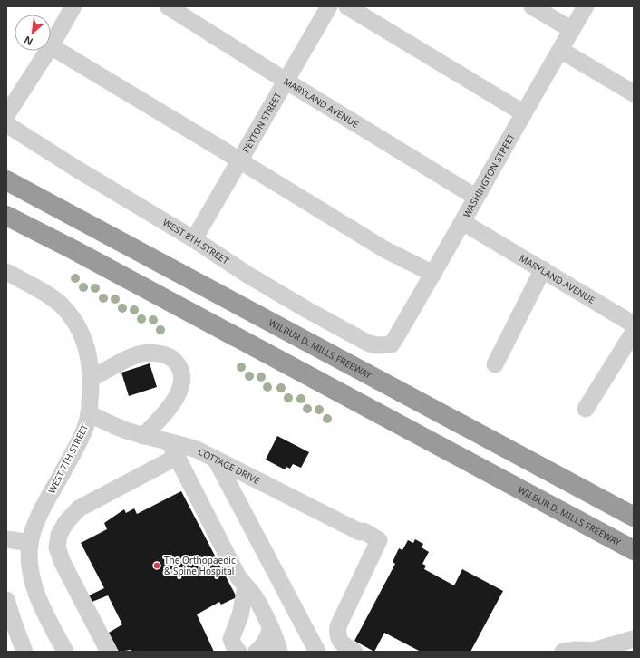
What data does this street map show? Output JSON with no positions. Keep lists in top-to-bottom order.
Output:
{
  "streets": {
    "highway": ["WILBUR D. MILLS FREEWAY"],
    "street": [
      "MARYLAND AVENUE",
      "PEYTON STREET",
      "WASHINGTON STREET",
      "WEST 8TH STREET",
      "WEST 7TH STREET",
      "COTTAGE DRIVE"
    ]
  },
  "crossings": [
    ["MARYLAND AVENUE", "PEYTON STREET"],
    ["MARYLAND AVENUE", "WASHINGTON STREET"],
    ["PEYTON STREET", "WEST 8TH STREET"],
    ["WASHINGTON STREET", "WEST 8TH STREET"],
    ["WEST 7TH STREET", "COTTAGE DRIVE"]
  ],
  "places": ["The Orthopaedic & Spine Hospital"],
  "north": "bottom left"
}
